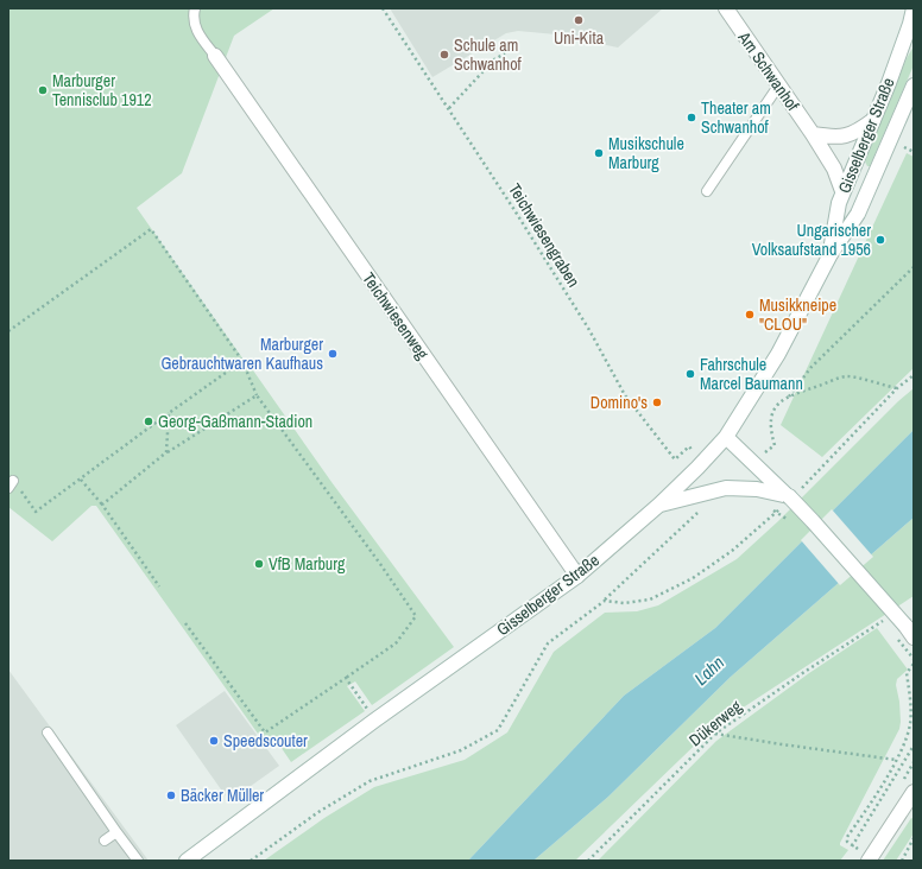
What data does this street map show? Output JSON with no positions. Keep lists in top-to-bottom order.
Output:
{
  "streets": {
    "main road": ["Am Schwanhof", "Gisselberger Straße", "Teichwiesenweg"],
    "path": ["Teichwiesengraben", "Dükerweg"]
  },
  "crossings": [
    ["Am Schwanhof", "Gisselberger Straße"],
    ["Gisselberger Straße", "Teichwiesenweg"]
  ],
  "water": ["Lahn"],
  "places": [
    "Uni-Kita",
    "Schule am Schwanhof",
    "Marburger Tennisclub 1912",
    "Theater am Schwanhof",
    "Musikschule Marburg",
    "Ungarischer Volksaufstand 1956",
    "Musikkneipe \"CLOU\"",
    "Marburger Gebrauchtwaren Kaufhaus",
    "Fahrschule Marcel Baumann",
    "Domino's",
    "Georg-Gaßmann-Stadion",
    "VfB Marburg",
    "Speedscouter",
    "Bäcker Müller"
  ]
}
